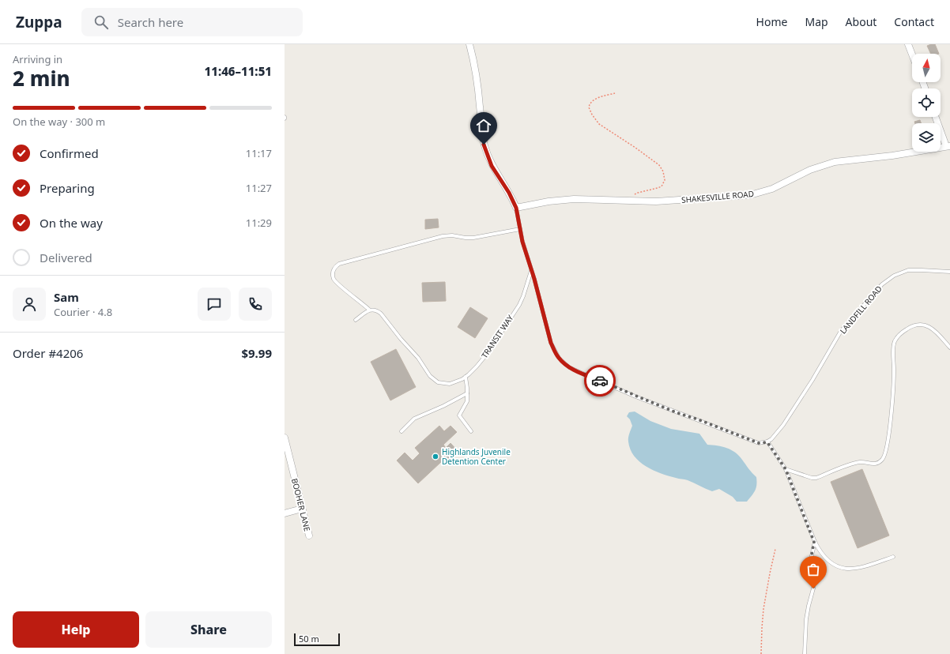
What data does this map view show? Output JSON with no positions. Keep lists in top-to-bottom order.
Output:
{
  "streets": {
    "street": ["SHAKESVILLE ROAD", "BOOHER LANE"],
    "lane": ["LANDFILL ROAD", "TRANSIT WAY"]
  },
  "places": ["Highlands Juvenile Detention Center"],
  "scale_bar": "50 m",
  "north": "top",
  "page": {
    "header": "Zuppa",
    "search": "Search here",
    "nav": [
      "Home",
      "Map",
      "About",
      "Contact"
    ],
    "heading": ["2 min", "Arriving in", "11:46–11:51"],
    "panel": [
      "Sam",
      "Courier · 4.8",
      "Order #4206",
      "$9.99"
    ],
    "bar": "On the way · 300 m",
    "list": [
      ["Confirmed", "11:17"],
      ["Preparing", "11:27"],
      ["On the way", "11:29"],
      "Delivered"
    ],
    "buttons": ["Help", "Share"],
    "scale": "50 m"
  }
}
